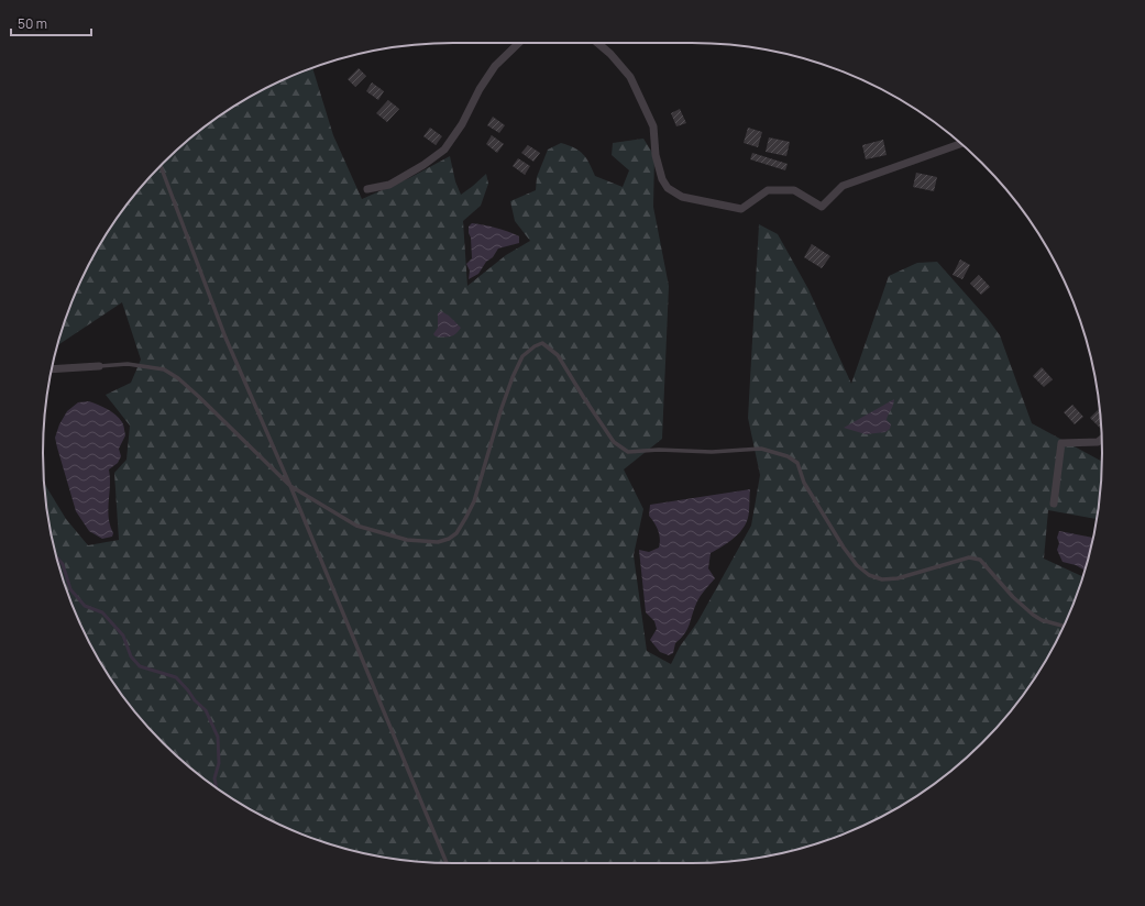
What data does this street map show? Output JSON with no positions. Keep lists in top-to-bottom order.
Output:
{
  "scale_bar": "50 m"
}
